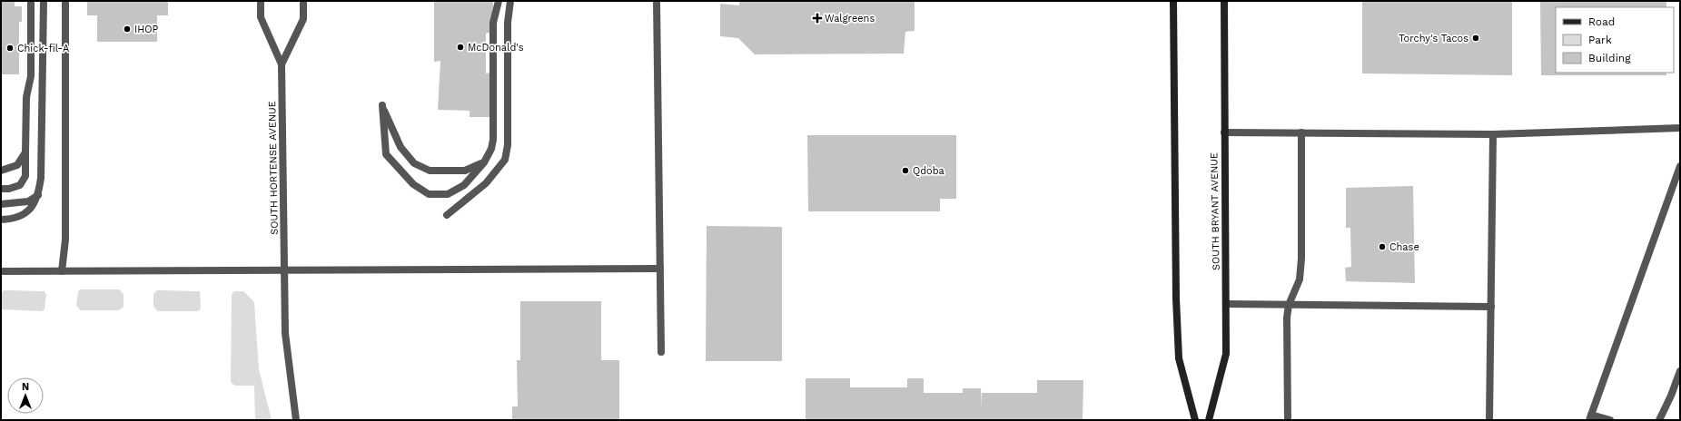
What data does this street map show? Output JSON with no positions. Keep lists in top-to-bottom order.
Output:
{
  "streets": {
    "main road": ["SOUTH BRYANT AVENUE"],
    "lane": ["SOUTH HORTENSE AVENUE"]
  },
  "places": {
    "health": ["Walgreens"],
    "other": [
      "IHOP",
      "Torchy's Tacos",
      "McDonald's",
      "Chick-fil-A",
      "Qdoba",
      "Chase"
    ]
  },
  "legend": ["Road", "Park", "Building"],
  "north": "top"
}
